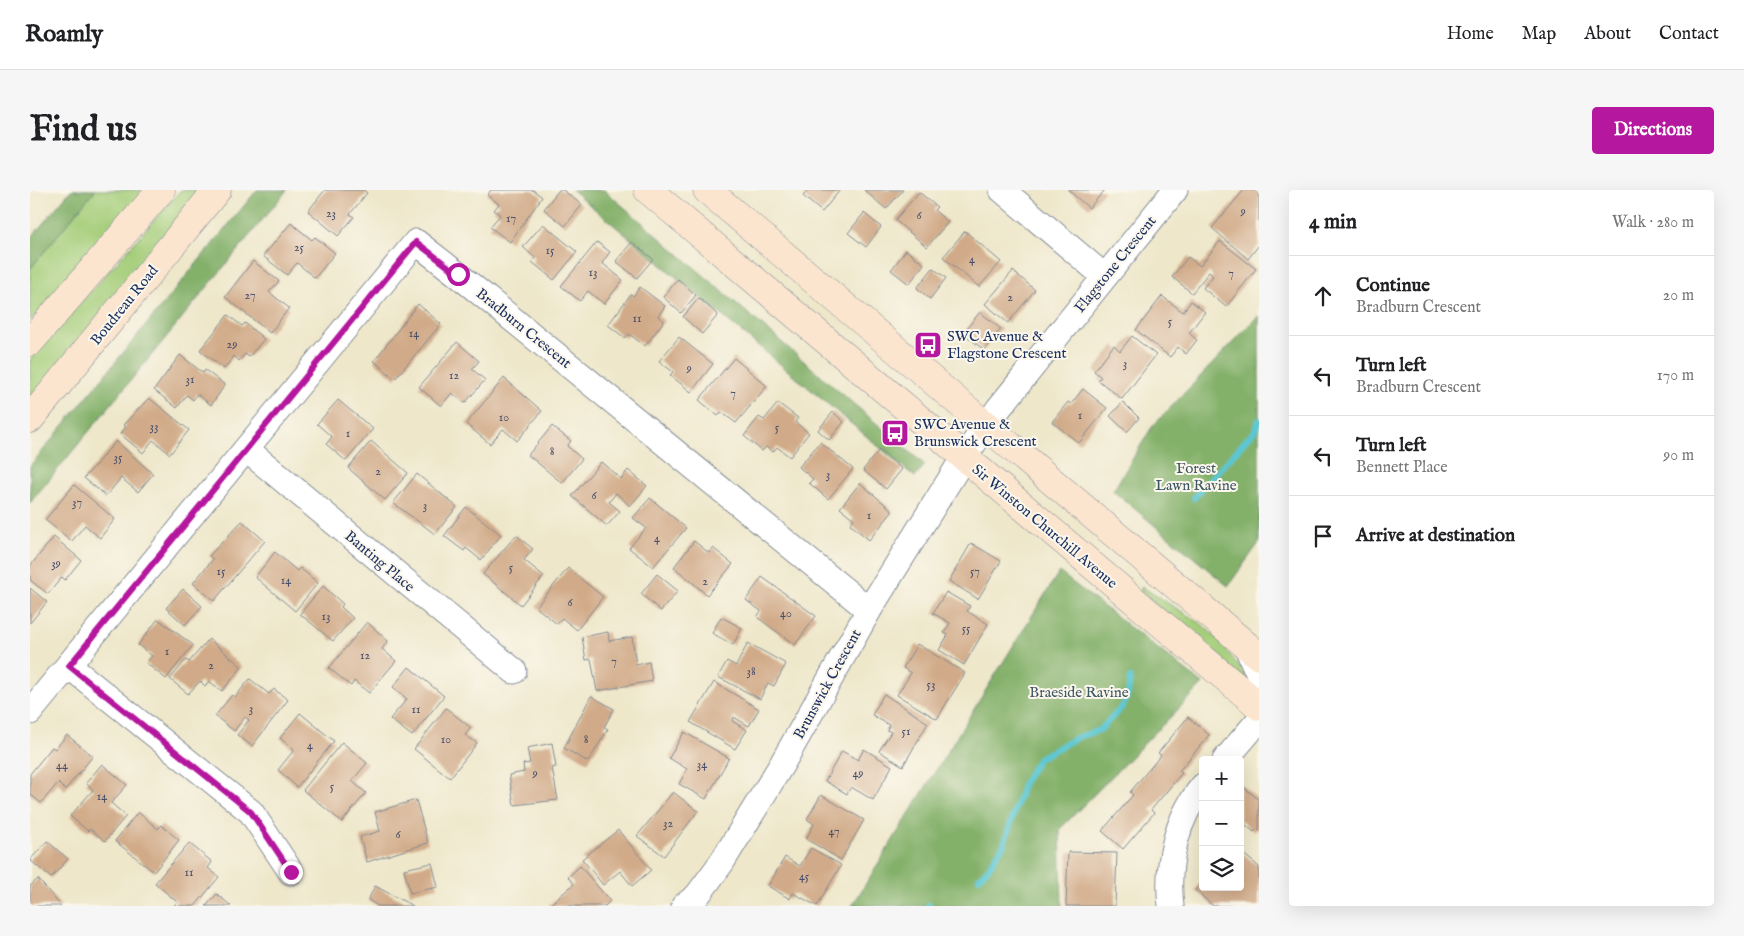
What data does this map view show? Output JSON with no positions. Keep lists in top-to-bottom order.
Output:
{
  "streets": {
    "main road": ["Boudreau Road", "Sir Winston Churchill Avenue"],
    "street": [
      "Flagstone Crescent",
      "Bradburn Crescent",
      "Banting Place",
      "Brunswick Crescent"
    ]
  },
  "crossings": [
    ["Flagstone Crescent", "Sir Winston Churchill Avenue"],
    ["Flagstone Crescent", "Brunswick Crescent"],
    ["Bradburn Crescent", "Banting Place"],
    ["Bradburn Crescent", "Brunswick Crescent"],
    ["Sir Winston Churchill Avenue", "Brunswick Crescent"]
  ],
  "parks": ["Forest Lawn Ravine", "Braeside Ravine"],
  "places": {
    "bus stop": ["SWC Avenue & Flagstone Crescent", "SWC Avenue & Brunswick Crescent"]
  },
  "house_numbers": [
    "9",
    "23",
    "6",
    "17",
    "25",
    "15",
    "4",
    "13",
    "7",
    "27",
    "2",
    "11",
    "5",
    "14",
    "29",
    "3",
    "9",
    "12",
    "31",
    "7",
    "1",
    "10",
    "33",
    "5",
    "1",
    "8",
    "35",
    "2",
    "3",
    "6",
    "37",
    "3",
    "1",
    "4",
    "39",
    "5",
    "15",
    "57",
    "14",
    "2",
    "6",
    "40",
    "13",
    "55",
    "1",
    "12",
    "7",
    "2",
    "38",
    "53",
    "3",
    "11",
    "51",
    "10",
    "8",
    "4",
    "34",
    "44",
    "9",
    "49",
    "5",
    "14",
    "32",
    "47",
    "6",
    "11",
    "45"
  ],
  "page": {
    "header": "Roamly",
    "nav": [
      "Home",
      "Map",
      "About",
      "Contact"
    ],
    "buttons": "Directions",
    "title": "Find us",
    "heading": ["4 min", "Walk · 280 m"],
    "list": [
      ["Continue", "Bradburn Crescent", "20 m"],
      ["Turn left", "Bradburn Crescent", "170 m"],
      ["Turn left", "Bennett Place", "90 m"],
      "Arrive at destination"
    ],
    "map_buttons": ["+", "−"]
  }
}
